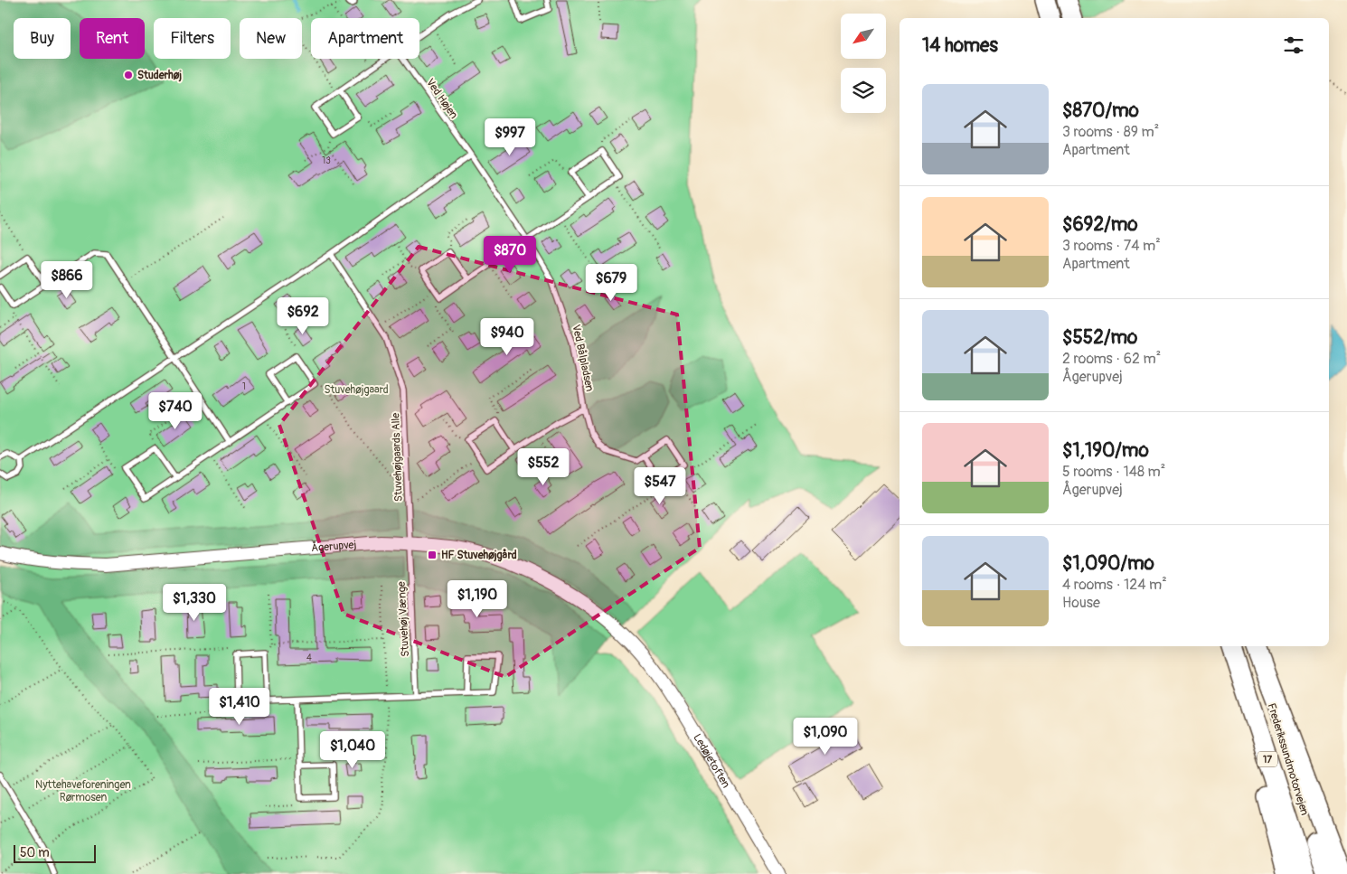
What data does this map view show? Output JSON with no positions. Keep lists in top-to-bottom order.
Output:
{
  "streets": {
    "highway": ["17", "Frederikssundmotorvejen"],
    "street": ["Ågerupvej", "Ledøjetoften"],
    "lane": [
      "Ved Højen",
      "Ved Bålpladsen",
      "Stuvehøjgaards Alle",
      "Stuvehøj Vænge"
    ]
  },
  "crossings": [
    ["Ved Højen", "Ved Bålpladsen"],
    ["Stuvehøjgaards Alle", "Ågerupvej"],
    ["Stuvehøjgaards Alle", "Stuvehøj Vænge"],
    ["Ågerupvej", "Stuvehøj Vænge"],
    ["Ågerupvej", "Ledøjetoften"]
  ],
  "parks": ["Stuvehøjgaard", "Nyttehaveforeningen Rørmosen"],
  "places": {
    "other": ["Studerhøj"],
    "transit": ["HF Stuvehøjgård"]
  },
  "house_numbers": ["13", "1", "4"],
  "scale_bar": "50 m",
  "north": "bottom left",
  "page": {
    "chip": [
      "Buy",
      "Rent",
      "Filters",
      "New",
      "Apartment"
    ],
    "heading": "14 homes",
    "list": [
      {
        "name": "$870/mo",
        "note": "3 rooms · 89 m² · Apartment"
      },
      {
        "name": "$692/mo",
        "note": "3 rooms · 74 m² · Apartment"
      },
      {
        "name": "$552/mo",
        "note": "2 rooms · 62 m² · Ågerupvej"
      },
      {
        "name": "$1,190/mo",
        "note": "5 rooms · 148 m² · Ågerupvej"
      },
      {
        "name": "$1,090/mo",
        "note": "4 rooms · 124 m² · House"
      }
    ],
    "price": [
      "$997",
      "$870",
      "$866",
      "$679",
      "$692",
      "$940",
      "$740",
      "$552",
      "$547",
      "$1,190",
      "$1,330",
      "$1,410",
      "$1,090",
      "$1,040"
    ],
    "scale": "50 m"
  }
}
